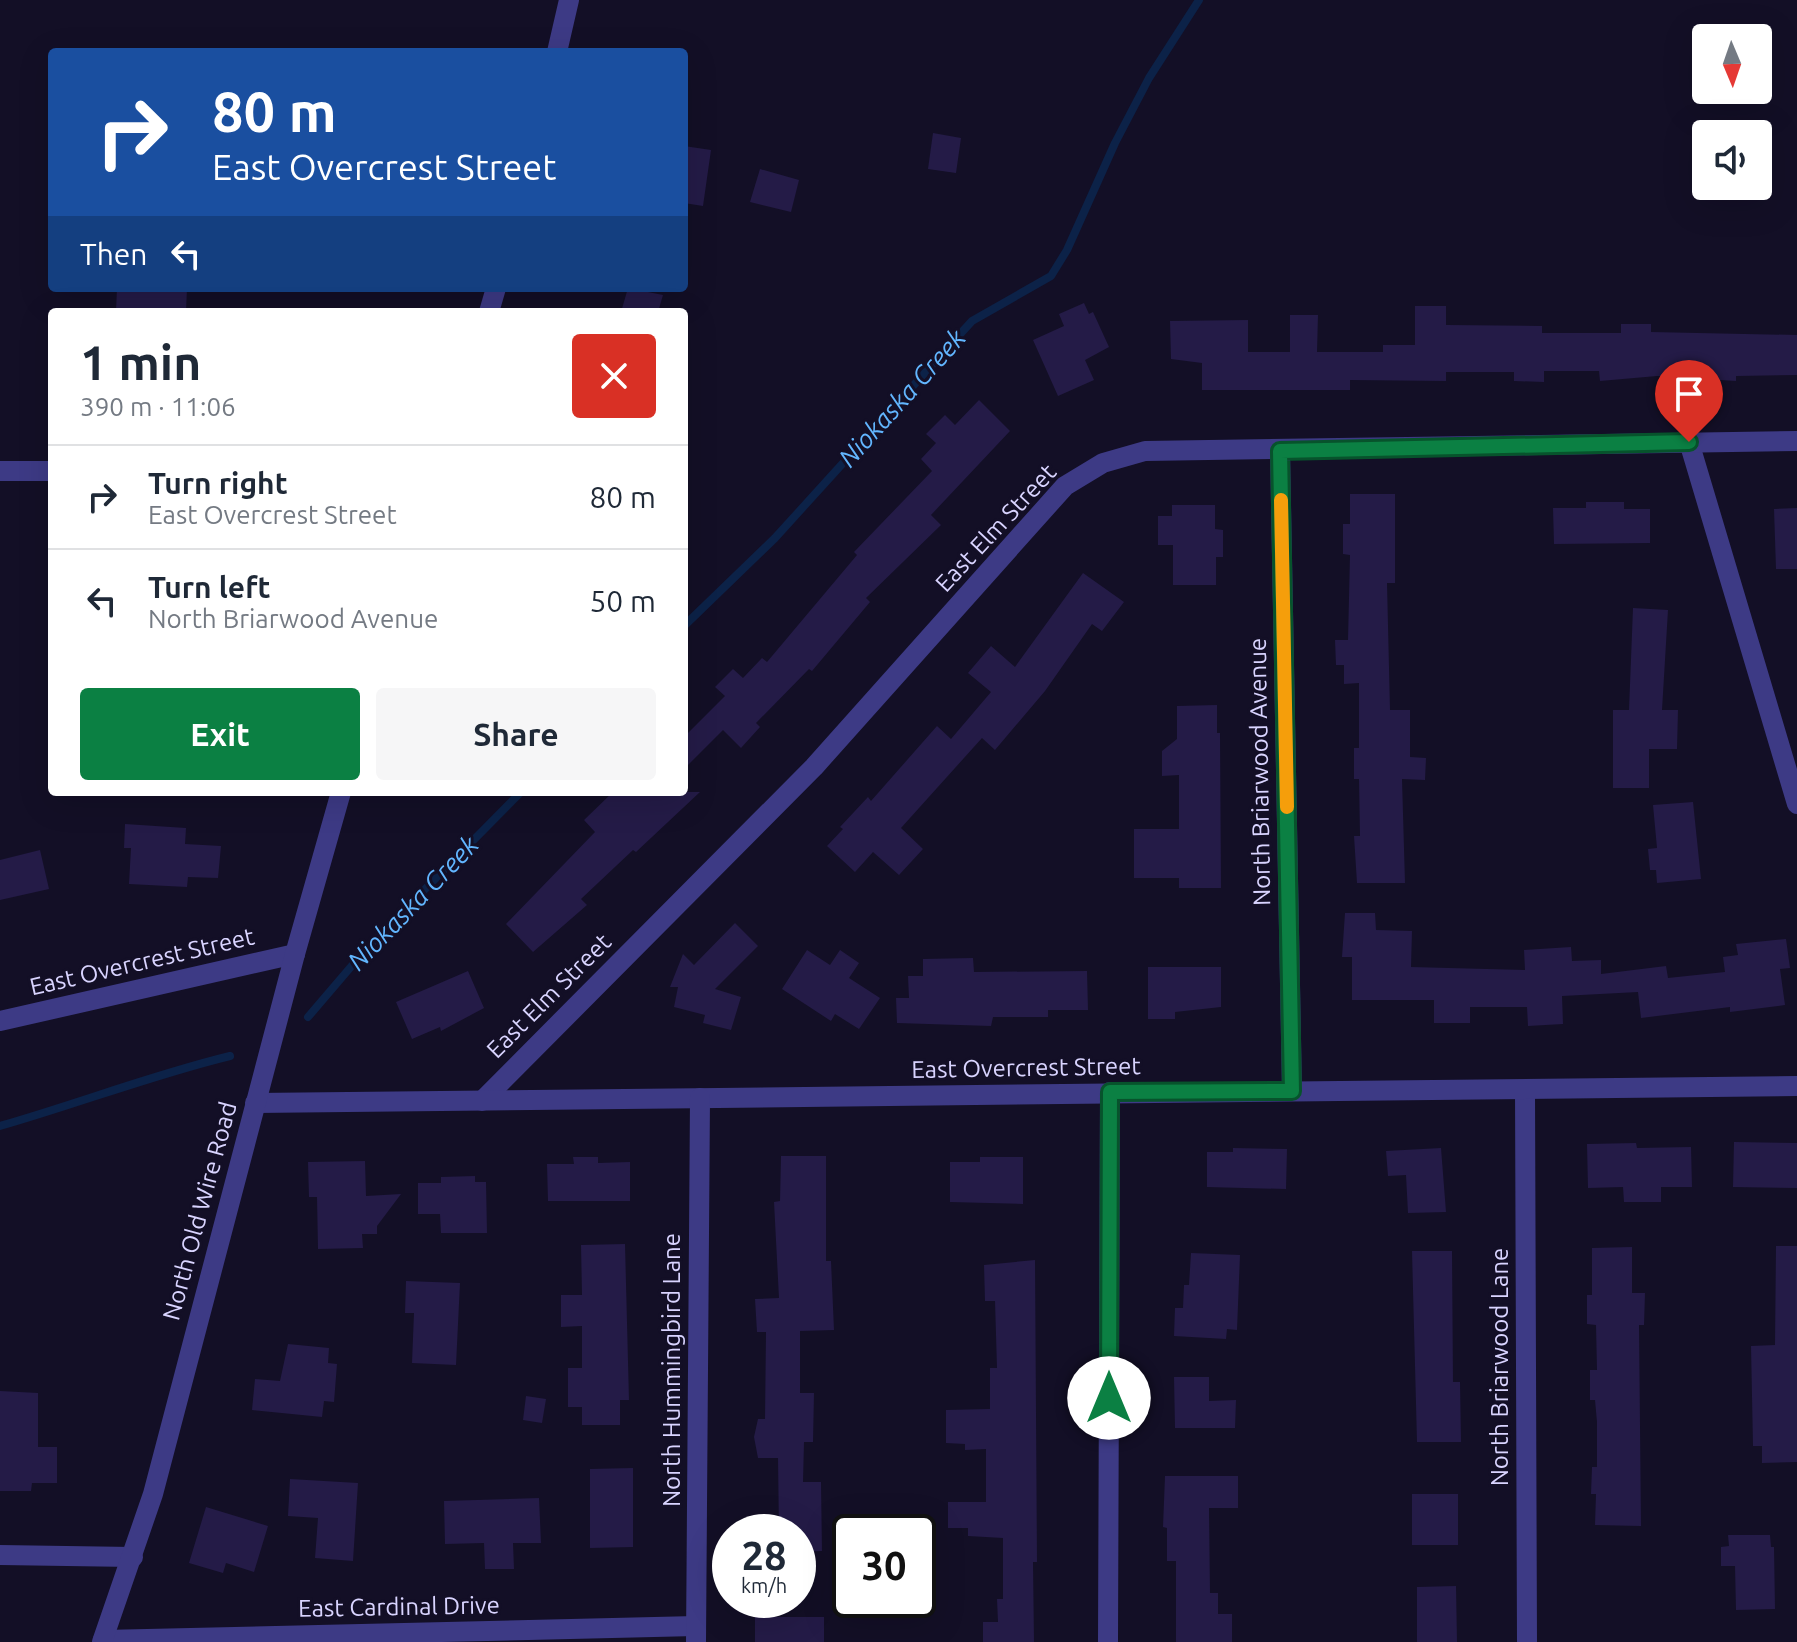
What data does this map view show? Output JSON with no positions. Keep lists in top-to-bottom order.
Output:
{
  "streets": {
    "street": [
      "East Elm Street",
      "North Briarwood Avenue",
      "East Overcrest Street",
      "North Old Wire Road",
      "North Briarwood Lane",
      "North Hummingbird Lane",
      "East Cardinal Drive"
    ]
  },
  "crossings": [
    ["East Elm Street", "North Briarwood Avenue"],
    ["East Elm Street", "East Overcrest Street"],
    ["North Briarwood Avenue", "East Overcrest Street"],
    ["East Overcrest Street", "North Old Wire Road"],
    ["East Overcrest Street", "North Briarwood Lane"],
    ["East Overcrest Street", "North Hummingbird Lane"],
    ["North Old Wire Road", "East Cardinal Drive"],
    ["North Hummingbird Lane", "East Cardinal Drive"]
  ],
  "water": ["Niokaska Creek"],
  "north": "bottom",
  "page": {
    "turn": ["80 m", "East Overcrest Street"],
    "then": "Then",
    "heading": ["1 min", "390 m · 11:06"],
    "list": [
      {
        "name": "Turn right",
        "note": "East Overcrest Street",
        "value": "80 m"
      },
      {
        "name": "Turn left",
        "note": "North Briarwood Avenue",
        "value": "50 m"
      }
    ],
    "buttons": ["Exit", "Share"],
    "speed": "28 km/h",
    "limit": "30"
  }
}
